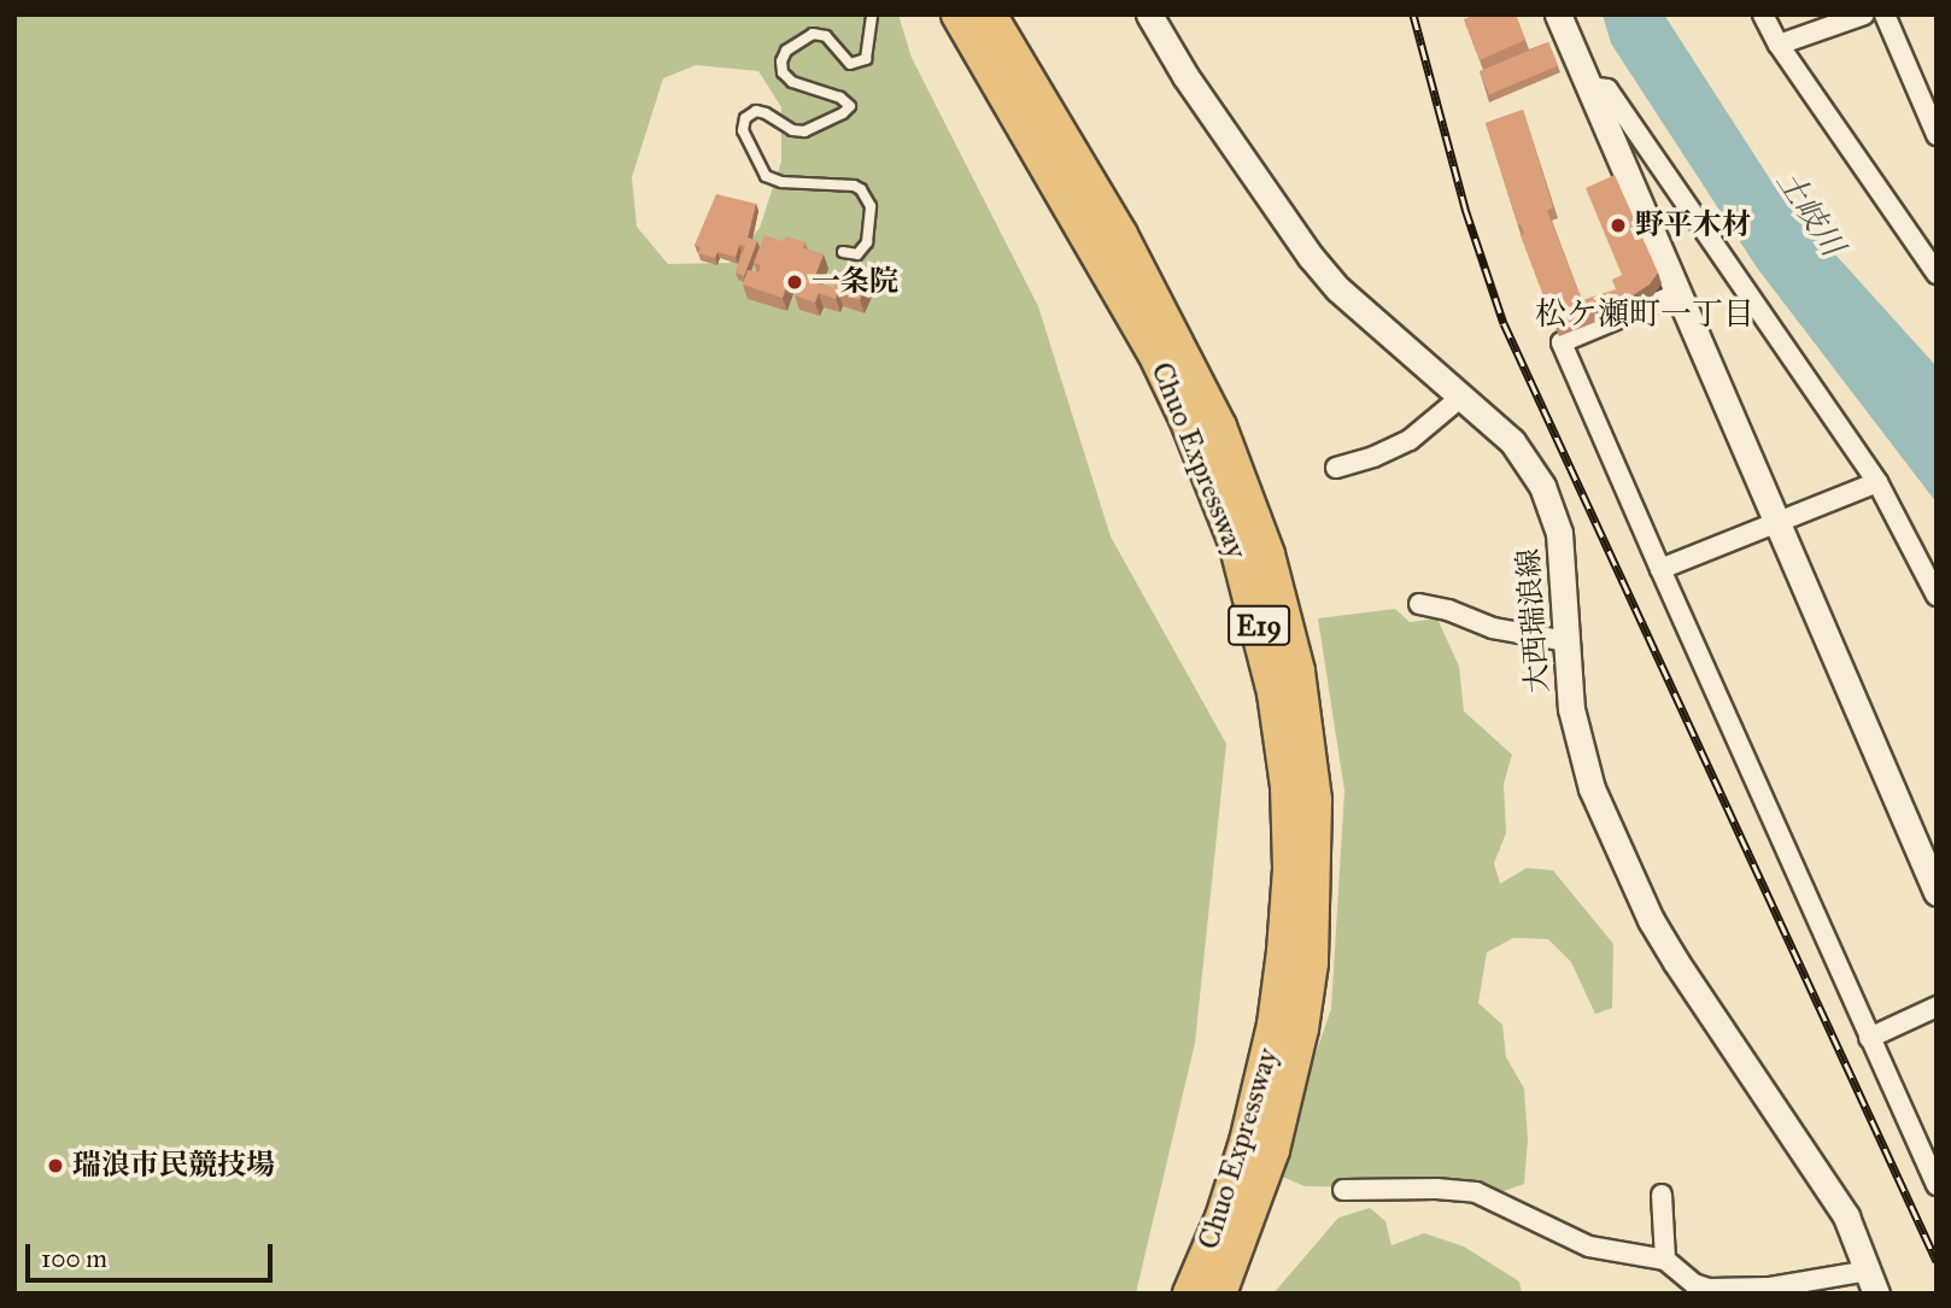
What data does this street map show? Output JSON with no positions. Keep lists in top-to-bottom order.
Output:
{
  "streets": {
    "highway": ["Chuo Expressway", "E19"],
    "main road": ["大西瑞浪線"]
  },
  "districts": ["松ケ瀬町一丁目"],
  "water": ["土岐川"],
  "places": ["野平木材", "一条院", "瑞浪市民競技場"],
  "scale_bar": "100 m"
}
